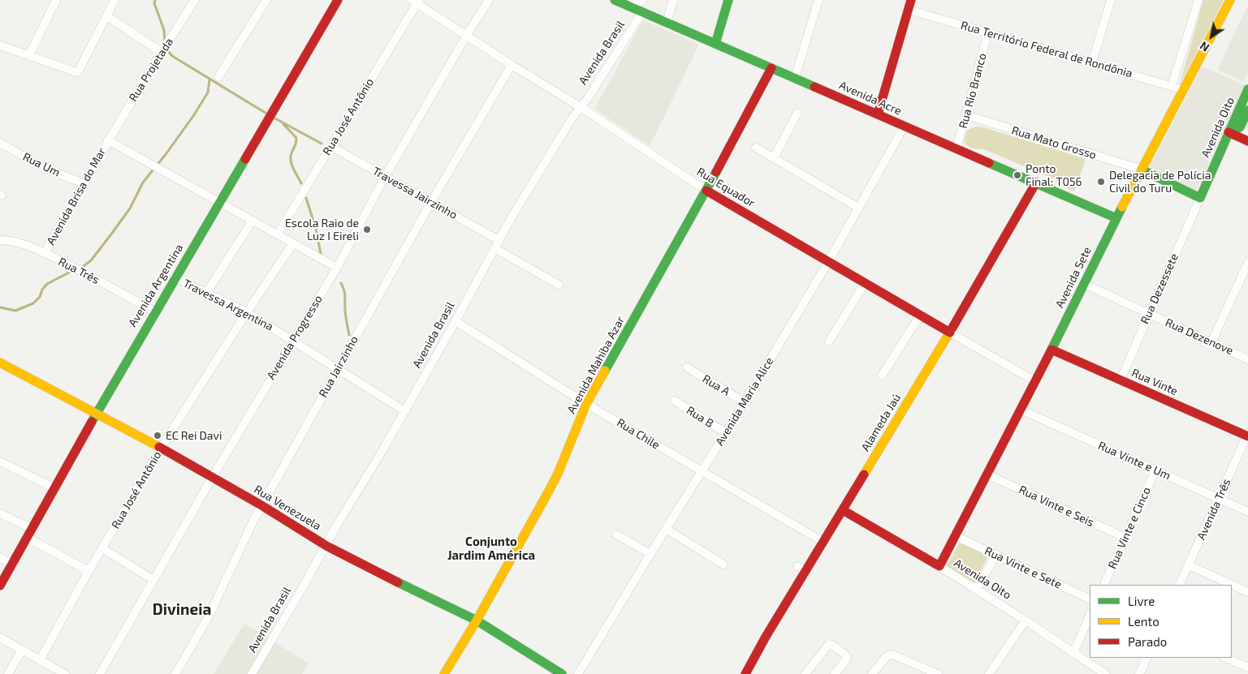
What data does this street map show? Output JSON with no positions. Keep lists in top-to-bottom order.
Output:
{
  "streets": {
    "street": [
      "Rua Território Federal de Rondônia",
      "Avenida Brasil",
      "Rua Projetada",
      "Rua Rio Branco",
      "Avenida Acre",
      "Rua José Antônio",
      "Avenida Oito",
      "Rua Mato Grosso",
      "Rua Um",
      "Rua Equador",
      "Travessa Jairzinho",
      "Avenida Brisa do Mar",
      "Rua Três",
      "Avenida Sete",
      "Avenida Argentina",
      "Rua Dezessete",
      "Travessa Argentina",
      "Rua Dezenove",
      "Avenida Progresso",
      "Avenida Mahiba Azar",
      "Rua Jairzinho",
      "Rua Vinte",
      "Rua A",
      "Avenida Maria Alice",
      "Rua B",
      "Alameda Jaú",
      "Rua Chile",
      "Rua Vinte e Um",
      "Rua Vinte e Seis",
      "Rua Venezuela",
      "Avenida Três",
      "Rua Vinte e Cinco",
      "Rua Vinte e Sete"
    ]
  },
  "crossings": [
    ["Rua Território Federal de Rondônia", "Rua Rio Branco"],
    ["Rua Território Federal de Rondônia", "Avenida Sete"],
    ["Avenida Brasil", "Avenida Acre"],
    ["Avenida Brasil", "Rua Equador"],
    ["Avenida Brasil", "Travessa Jairzinho"],
    ["Avenida Brasil", "Travessa Argentina"],
    ["Avenida Brasil", "Rua Chile"],
    ["Avenida Brasil", "Rua Venezuela"],
    ["Rua Projetada", "Avenida Brisa do Mar"],
    ["Rua Rio Branco", "Avenida Acre"],
    ["Rua Rio Branco", "Rua Mato Grosso"],
    ["Avenida Acre", "Avenida Sete"],
    ["Avenida Acre", "Avenida Mahiba Azar"],
    ["Avenida Acre", "Avenida Maria Alice"],
    ["Avenida Acre", "Alameda Jaú"],
    ["Rua José Antônio", "Rua Equador"],
    ["Rua José Antônio", "Travessa Jairzinho"],
    ["Rua José Antônio", "Travessa Argentina"],
    ["Rua José Antônio", "Rua Venezuela"],
    ["Avenida Oito", "Avenida Sete"],
    ["Avenida Oito", "Rua Dezessete"],
    ["Avenida Oito", "Alameda Jaú"],
    ["Rua Mato Grosso", "Avenida Sete"],
    ["Rua Um", "Avenida Brisa do Mar"],
    ["Rua Equador", "Avenida Sete"],
    ["Rua Equador", "Avenida Progresso"],
    ["Rua Equador", "Avenida Mahiba Azar"],
    ["Rua Equador", "Rua Jairzinho"],
    ["Rua Equador", "Avenida Maria Alice"],
    ["Rua Equador", "Alameda Jaú"],
    ["Travessa Jairzinho", "Avenida Progresso"],
    ["Travessa Jairzinho", "Rua Jairzinho"],
    ["Avenida Brisa do Mar", "Rua Três"],
    ["Rua Três", "Avenida Argentina"],
    ["Avenida Sete", "Rua Dezenove"],
    ["Avenida Sete", "Rua Vinte"],
    ["Avenida Sete", "Rua Vinte e Um"],
    ["Avenida Sete", "Rua Vinte e Seis"],
    ["Avenida Sete", "Rua Vinte e Sete"],
    ["Avenida Argentina", "Travessa Argentina"],
    ["Avenida Argentina", "Rua Venezuela"],
    ["Rua Dezessete", "Rua Dezenove"],
    ["Rua Dezessete", "Rua Vinte"],
    ["Travessa Argentina", "Avenida Progresso"],
    ["Travessa Argentina", "Rua Jairzinho"],
    ["Avenida Progresso", "Rua Venezuela"],
    ["Avenida Mahiba Azar", "Rua Chile"],
    ["Avenida Mahiba Azar", "Rua Venezuela"],
    ["Rua Jairzinho", "Rua Venezuela"],
    ["Rua Vinte", "Avenida Três"],
    ["Rua A", "Avenida Maria Alice"],
    ["Avenida Maria Alice", "Rua B"],
    ["Avenida Maria Alice", "Rua Chile"],
    ["Alameda Jaú", "Rua Chile"],
    ["Rua Vinte e Um", "Avenida Três"],
    ["Rua Vinte e Um", "Rua Vinte e Cinco"],
    ["Rua Vinte e Seis", "Rua Vinte e Cinco"]
  ],
  "districts": ["Conjunto Jardim América", "Divineia"],
  "places": [
    "Ponto Final: T056",
    "Delegacia de Polícia Civil do Turu",
    "Escola Raio de Luz I Eireli",
    "EC Rei Davi"
  ],
  "legend": ["Livre", "Lento", "Parado"],
  "north": "bottom left"
}
